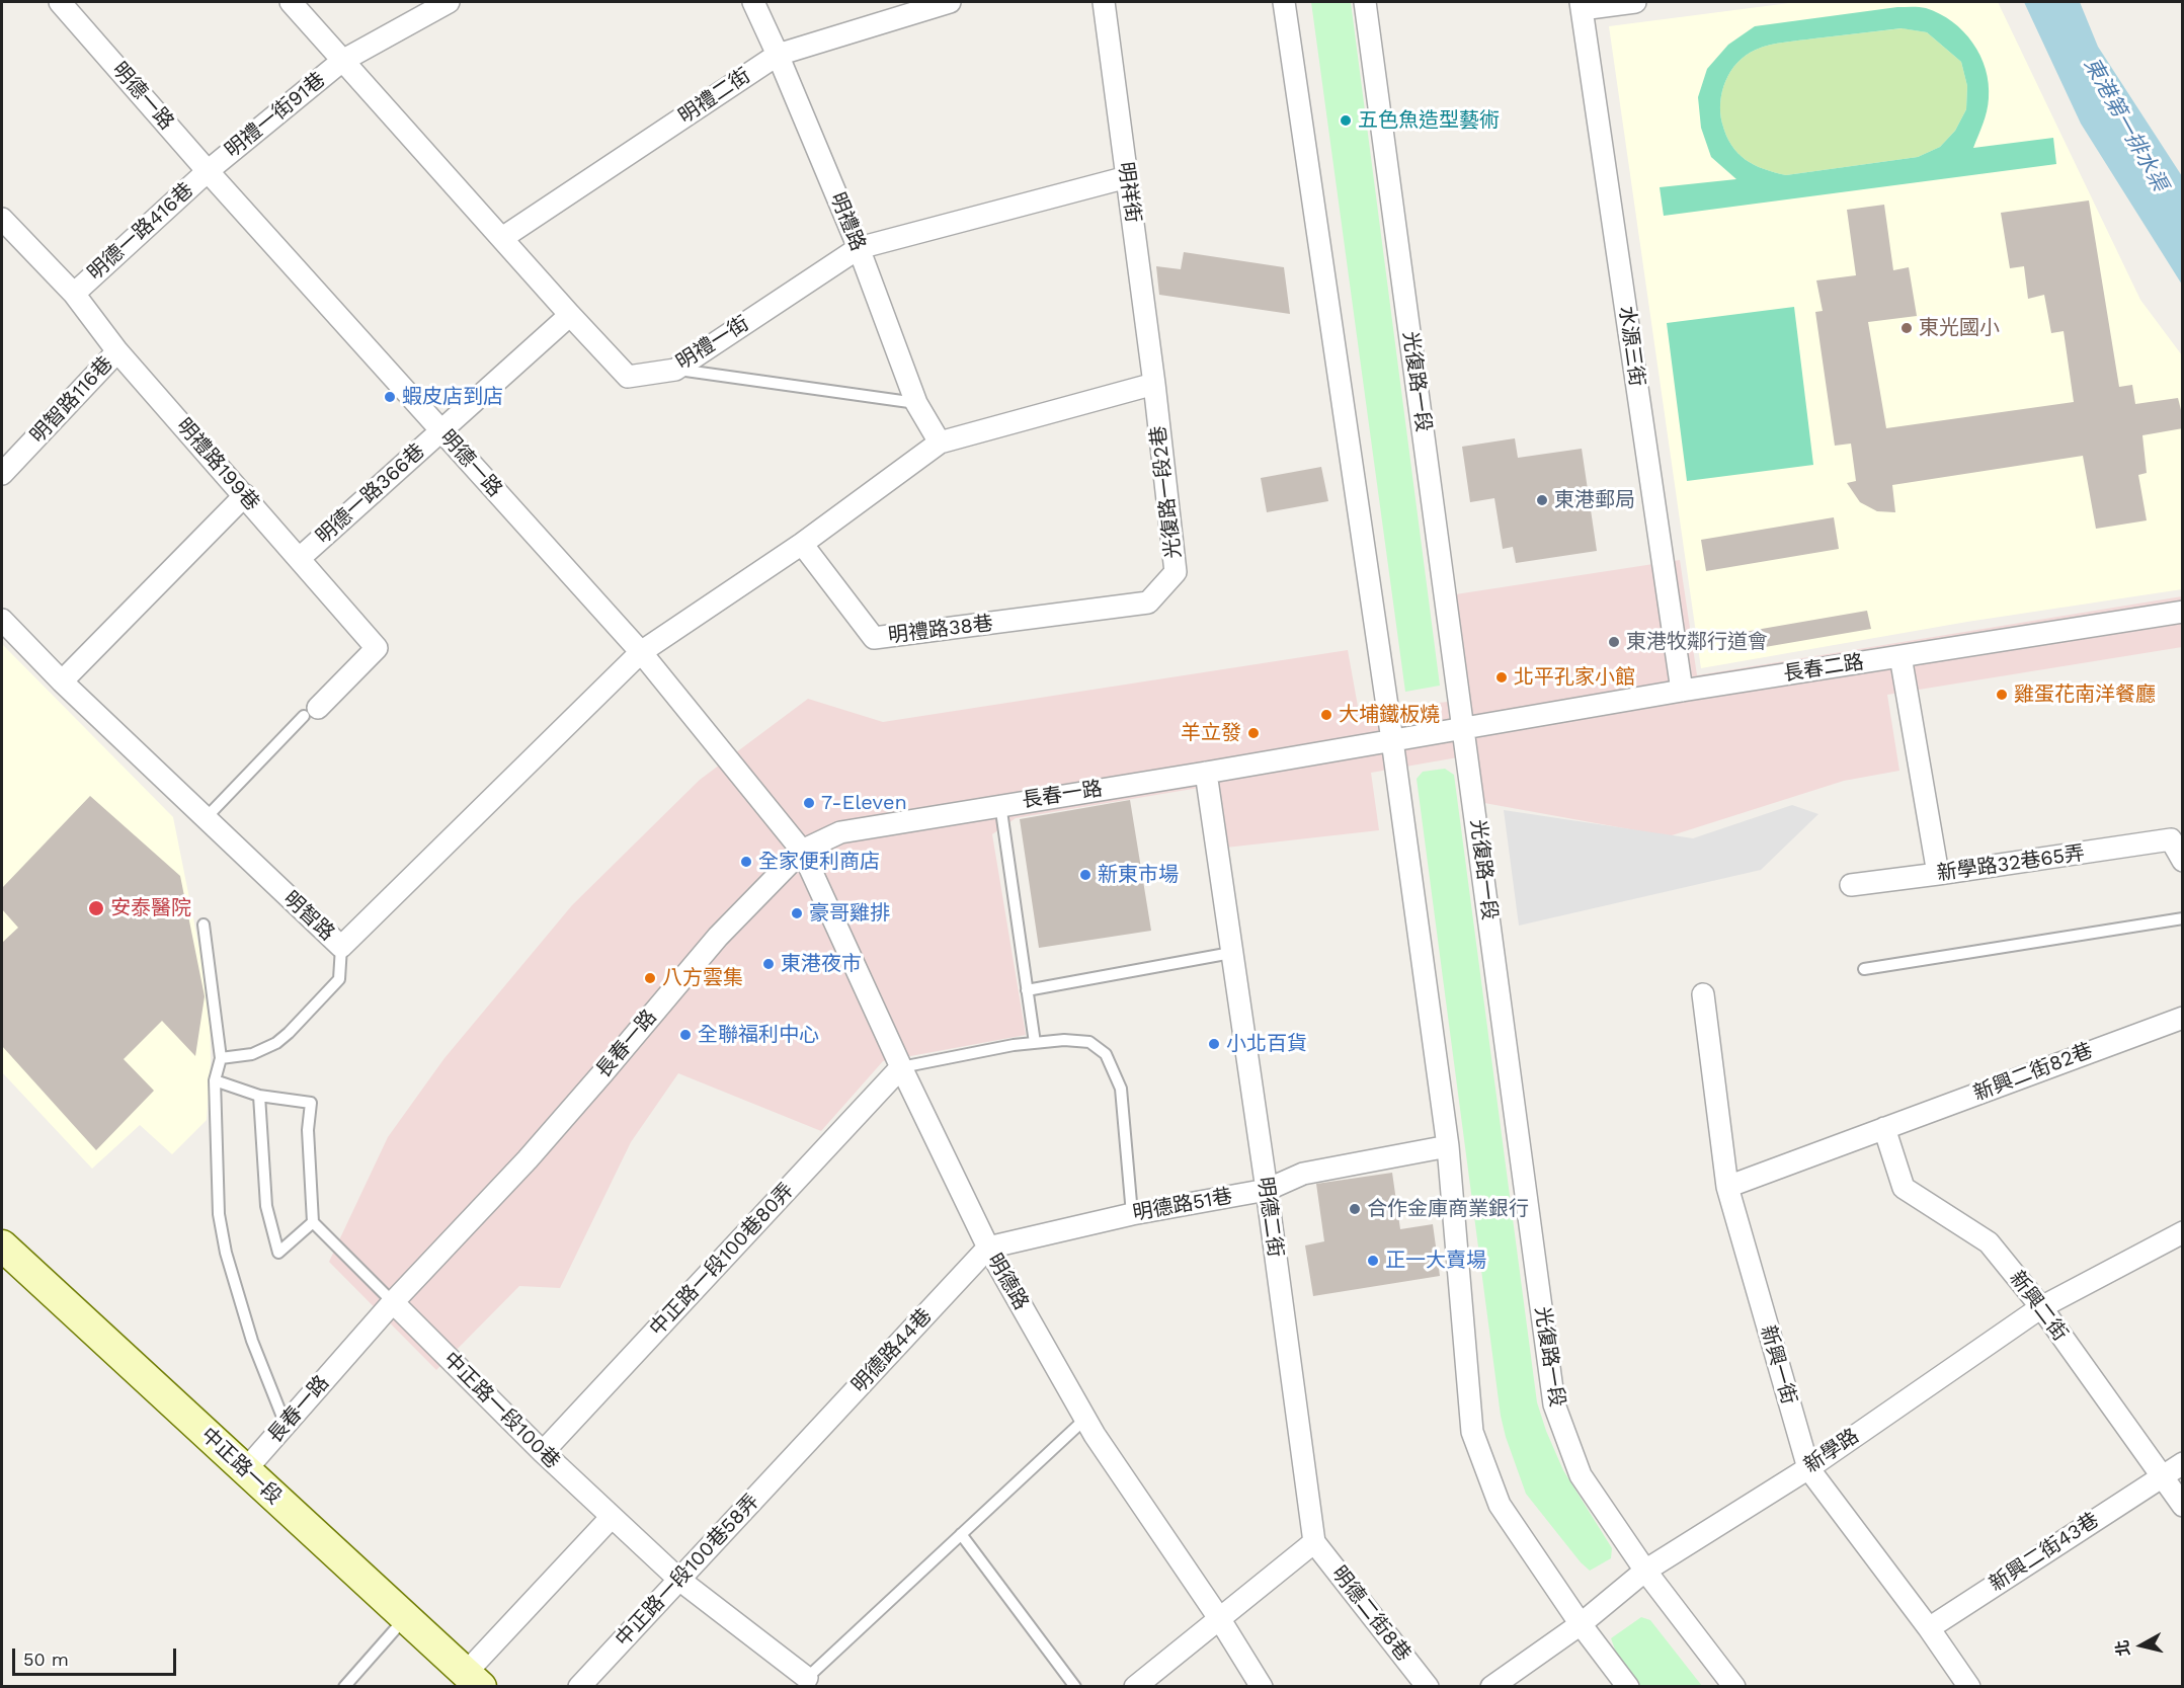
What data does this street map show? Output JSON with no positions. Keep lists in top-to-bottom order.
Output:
{
  "streets": {
    "main road": ["中正路一段"],
    "street": [
      "明德一路",
      "明禮二街",
      "明禮一街91巷",
      "明祥街",
      "明禮路",
      "明德一路416巷",
      "明禮一街",
      "水源三街",
      "光復路一段",
      "明智路116巷",
      "明禮路199巷",
      "光復路一段2巷",
      "明德一路366巷",
      "明禮路38巷",
      "長春二路",
      "長春一路",
      "新學路32巷65弄",
      "明智路",
      "新興二街82巷",
      "明德路51巷",
      "明德二街",
      "中正路一段100巷80弄",
      "明德路",
      "新興二街",
      "明德路44巷",
      "新興一街",
      "中正路一段100巷",
      "新學路",
      "新興二街43巷",
      "中正路一段100巷58弄",
      "明德二街8巷"
    ]
  },
  "crossings": [
    ["明德一路", "明禮一街91巷"],
    ["明德一路", "明德一路416巷"],
    ["明德一路", "明德一路366巷"],
    ["明德一路", "長春一路"],
    ["明德一路", "明智路"],
    ["明德一路", "明德路"],
    ["明禮二街", "明禮路"],
    ["明禮二街", "明禮一街"],
    ["明禮一街91巷", "明德一路416巷"],
    ["明禮一街91巷", "明禮一街"],
    ["明祥街", "明禮一街"],
    ["明祥街", "光復路一段2巷"],
    ["明禮路", "明禮一街"],
    ["明德一路416巷", "明禮路199巷"],
    ["明禮一街", "明德一路366巷"],
    ["水源三街", "長春二路"],
    ["光復路一段", "長春二路"],
    ["光復路一段", "長春一路"],
    ["光復路一段", "新學路"],
    ["明智路116巷", "明禮路199巷"],
    ["明禮路199巷", "明德一路366巷"],
    ["光復路一段2巷", "明禮路38巷"],
    ["長春二路", "長春一路"],
    ["長春一路", "明德二街"],
    ["長春一路", "明德路"],
    ["長春一路", "中正路一段100巷"],
    ["長春一路", "中正路一段"],
    ["新興二街82巷", "新興二街"],
    ["新興二街82巷", "新興一街"],
    ["明德路51巷", "明德二街"],
    ["明德路51巷", "明德路"],
    ["明德路51巷", "明德路44巷"],
    ["明德二街", "明德二街8巷"],
    ["中正路一段100巷80弄", "明德路"],
    ["中正路一段100巷80弄", "中正路一段100巷"],
    ["明德路", "明德路44巷"],
    ["新興二街", "新學路"],
    ["新興二街", "新興二街43巷"],
    ["明德路44巷", "中正路一段100巷58弄"],
    ["新興一街", "新學路"],
    ["新興一街", "新興二街43巷"],
    ["中正路一段100巷", "中正路一段100巷58弄"]
  ],
  "water": ["東港第一排水渠"],
  "places": [
    "五色魚造型藝術",
    "東光國小",
    "蝦皮店到店",
    "東港郵局",
    "東港牧鄰行道會",
    "北平孔家小館",
    "雞蛋花南洋餐廳",
    "大埔鐵板燒",
    "羊立發",
    "7-Eleven",
    "全家便利商店",
    "新東市場",
    "安泰醫院",
    "豪哥雞排",
    "東港夜市",
    "八方雲集",
    "全聯福利中心",
    "小北百貨",
    "合作金庫商業銀行",
    "正一大賣場"
  ],
  "scale_bar": "50 m",
  "north": "left"
}
